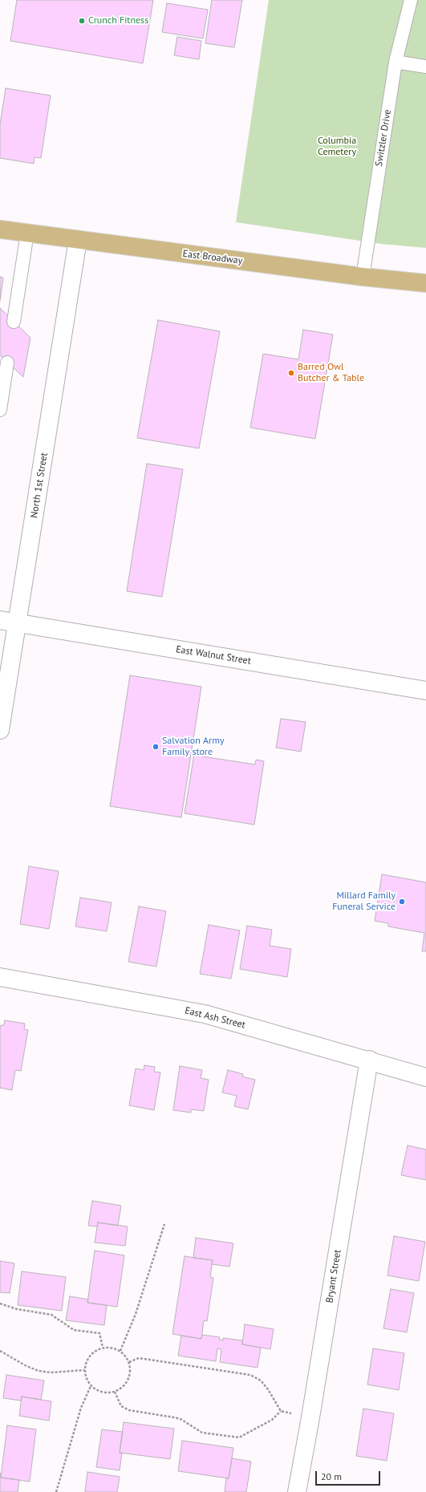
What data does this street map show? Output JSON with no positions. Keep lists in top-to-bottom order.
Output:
{
  "streets": {
    "main road": ["East Broadway"],
    "street": [
      "North 1st Street",
      "East Walnut Street",
      "East Ash Street",
      "Bryant Street"
    ],
    "lane": ["Switzler Drive"]
  },
  "crossings": [
    ["Switzler Drive", "East Broadway"],
    ["East Broadway", "North 1st Street"],
    ["North 1st Street", "East Walnut Street"],
    ["East Ash Street", "Bryant Street"]
  ],
  "parks": ["Columbia Cemetery"],
  "places": [
    "Crunch Fitness",
    "Barred Owl Butcher & Table",
    "Salvation Army Family store",
    "Millard Family Funeral Service"
  ],
  "scale_bar": "20 m"
}
